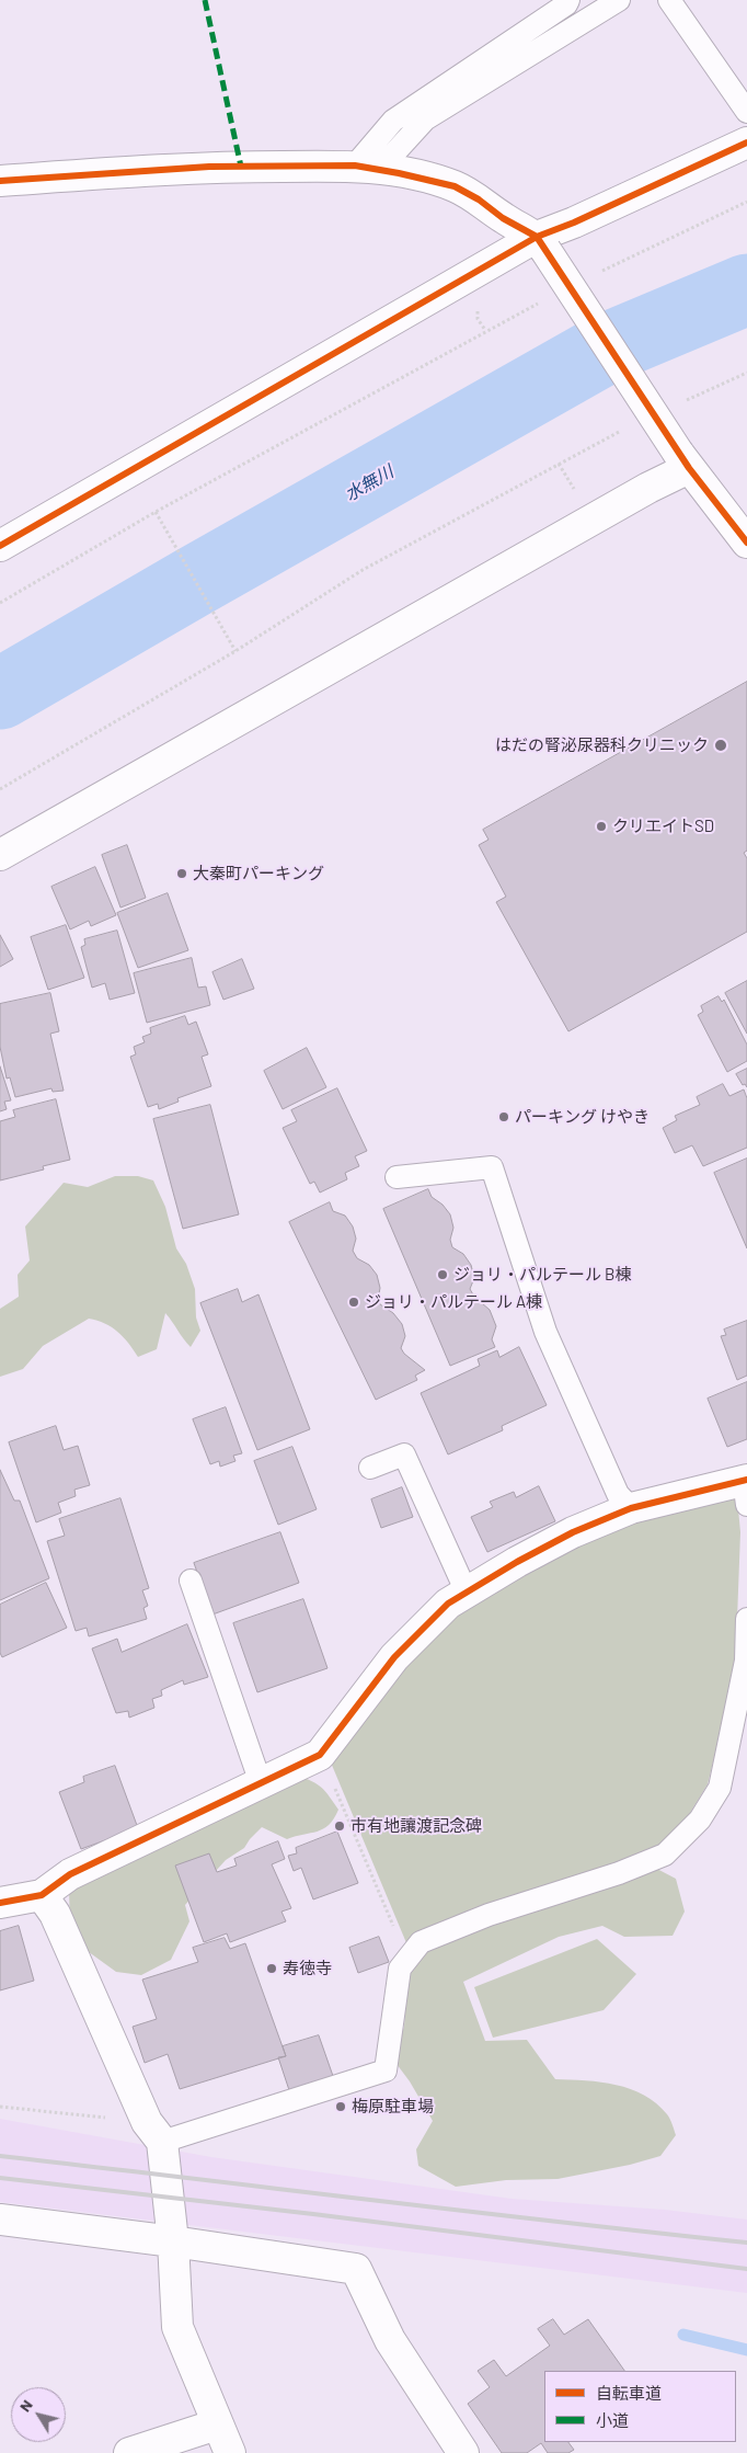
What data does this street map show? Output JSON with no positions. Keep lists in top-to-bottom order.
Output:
{
  "water": ["水無川"],
  "places": [
    "はだの腎泌尿器科クリニック",
    "クリエイトSD",
    "大秦町パーキング",
    "パーキング けやき",
    "ジョリ・パルテール B棟",
    "ジョリ・パルテール A棟",
    "市有地讓渡記念碑",
    "寿徳寺",
    "梅原駐車場"
  ],
  "legend": ["自転車道", "小道"],
  "north": "top left"
}
